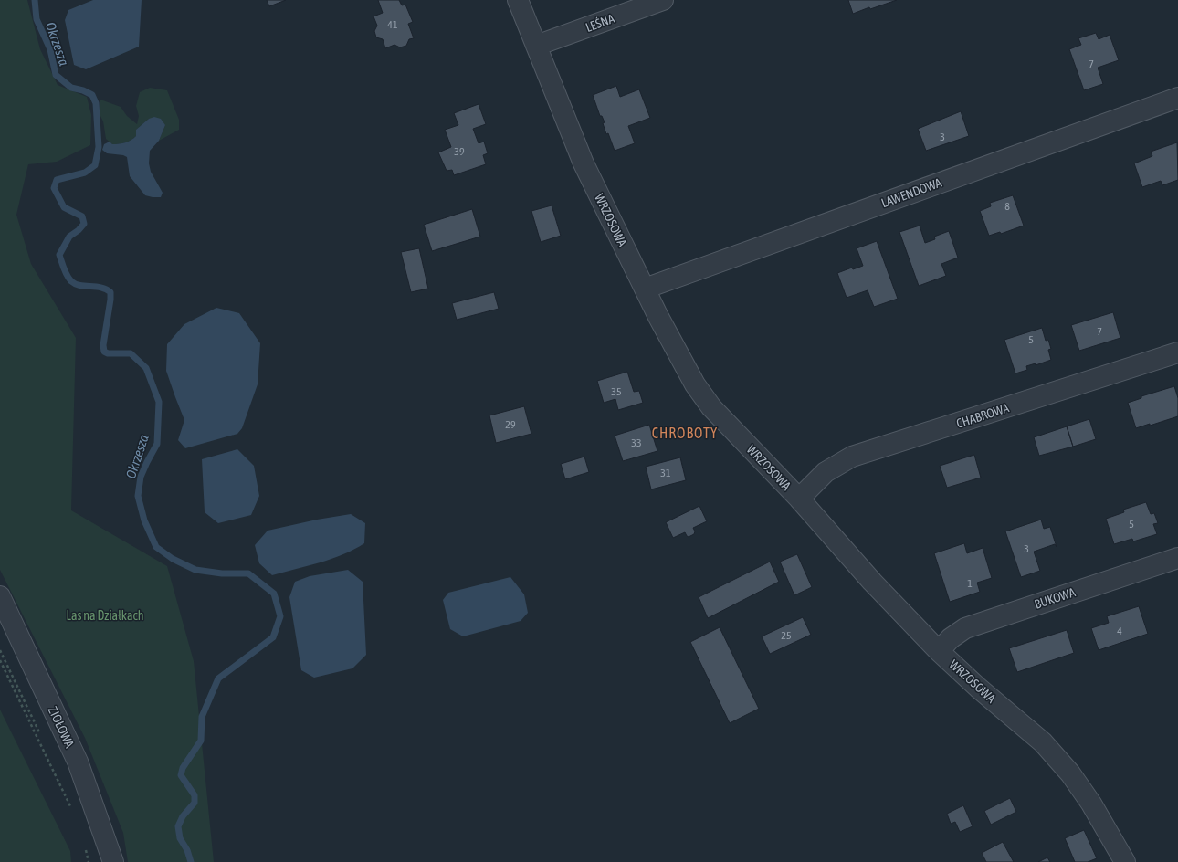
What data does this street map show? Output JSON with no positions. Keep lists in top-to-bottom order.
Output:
{
  "streets": {
    "street": [
      "LEŚNA",
      "LAWENDOWA",
      "WRZOSOWA",
      "CHABROWA",
      "BUKOWA",
      "ZIOŁOWA"
    ]
  },
  "crossings": [
    ["LEŚNA", "WRZOSOWA"],
    ["LAWENDOWA", "WRZOSOWA"],
    ["WRZOSOWA", "CHABROWA"],
    ["WRZOSOWA", "BUKOWA"]
  ],
  "districts": ["CHROBOTY"],
  "water": ["Okrzesza"],
  "parks": ["Las na Działkach"],
  "house_numbers": [
    "41",
    "7",
    "3",
    "39",
    "8",
    "7",
    "5",
    "35",
    "29",
    "33",
    "31",
    "5",
    "3",
    "1",
    "4",
    "25"
  ]
}
